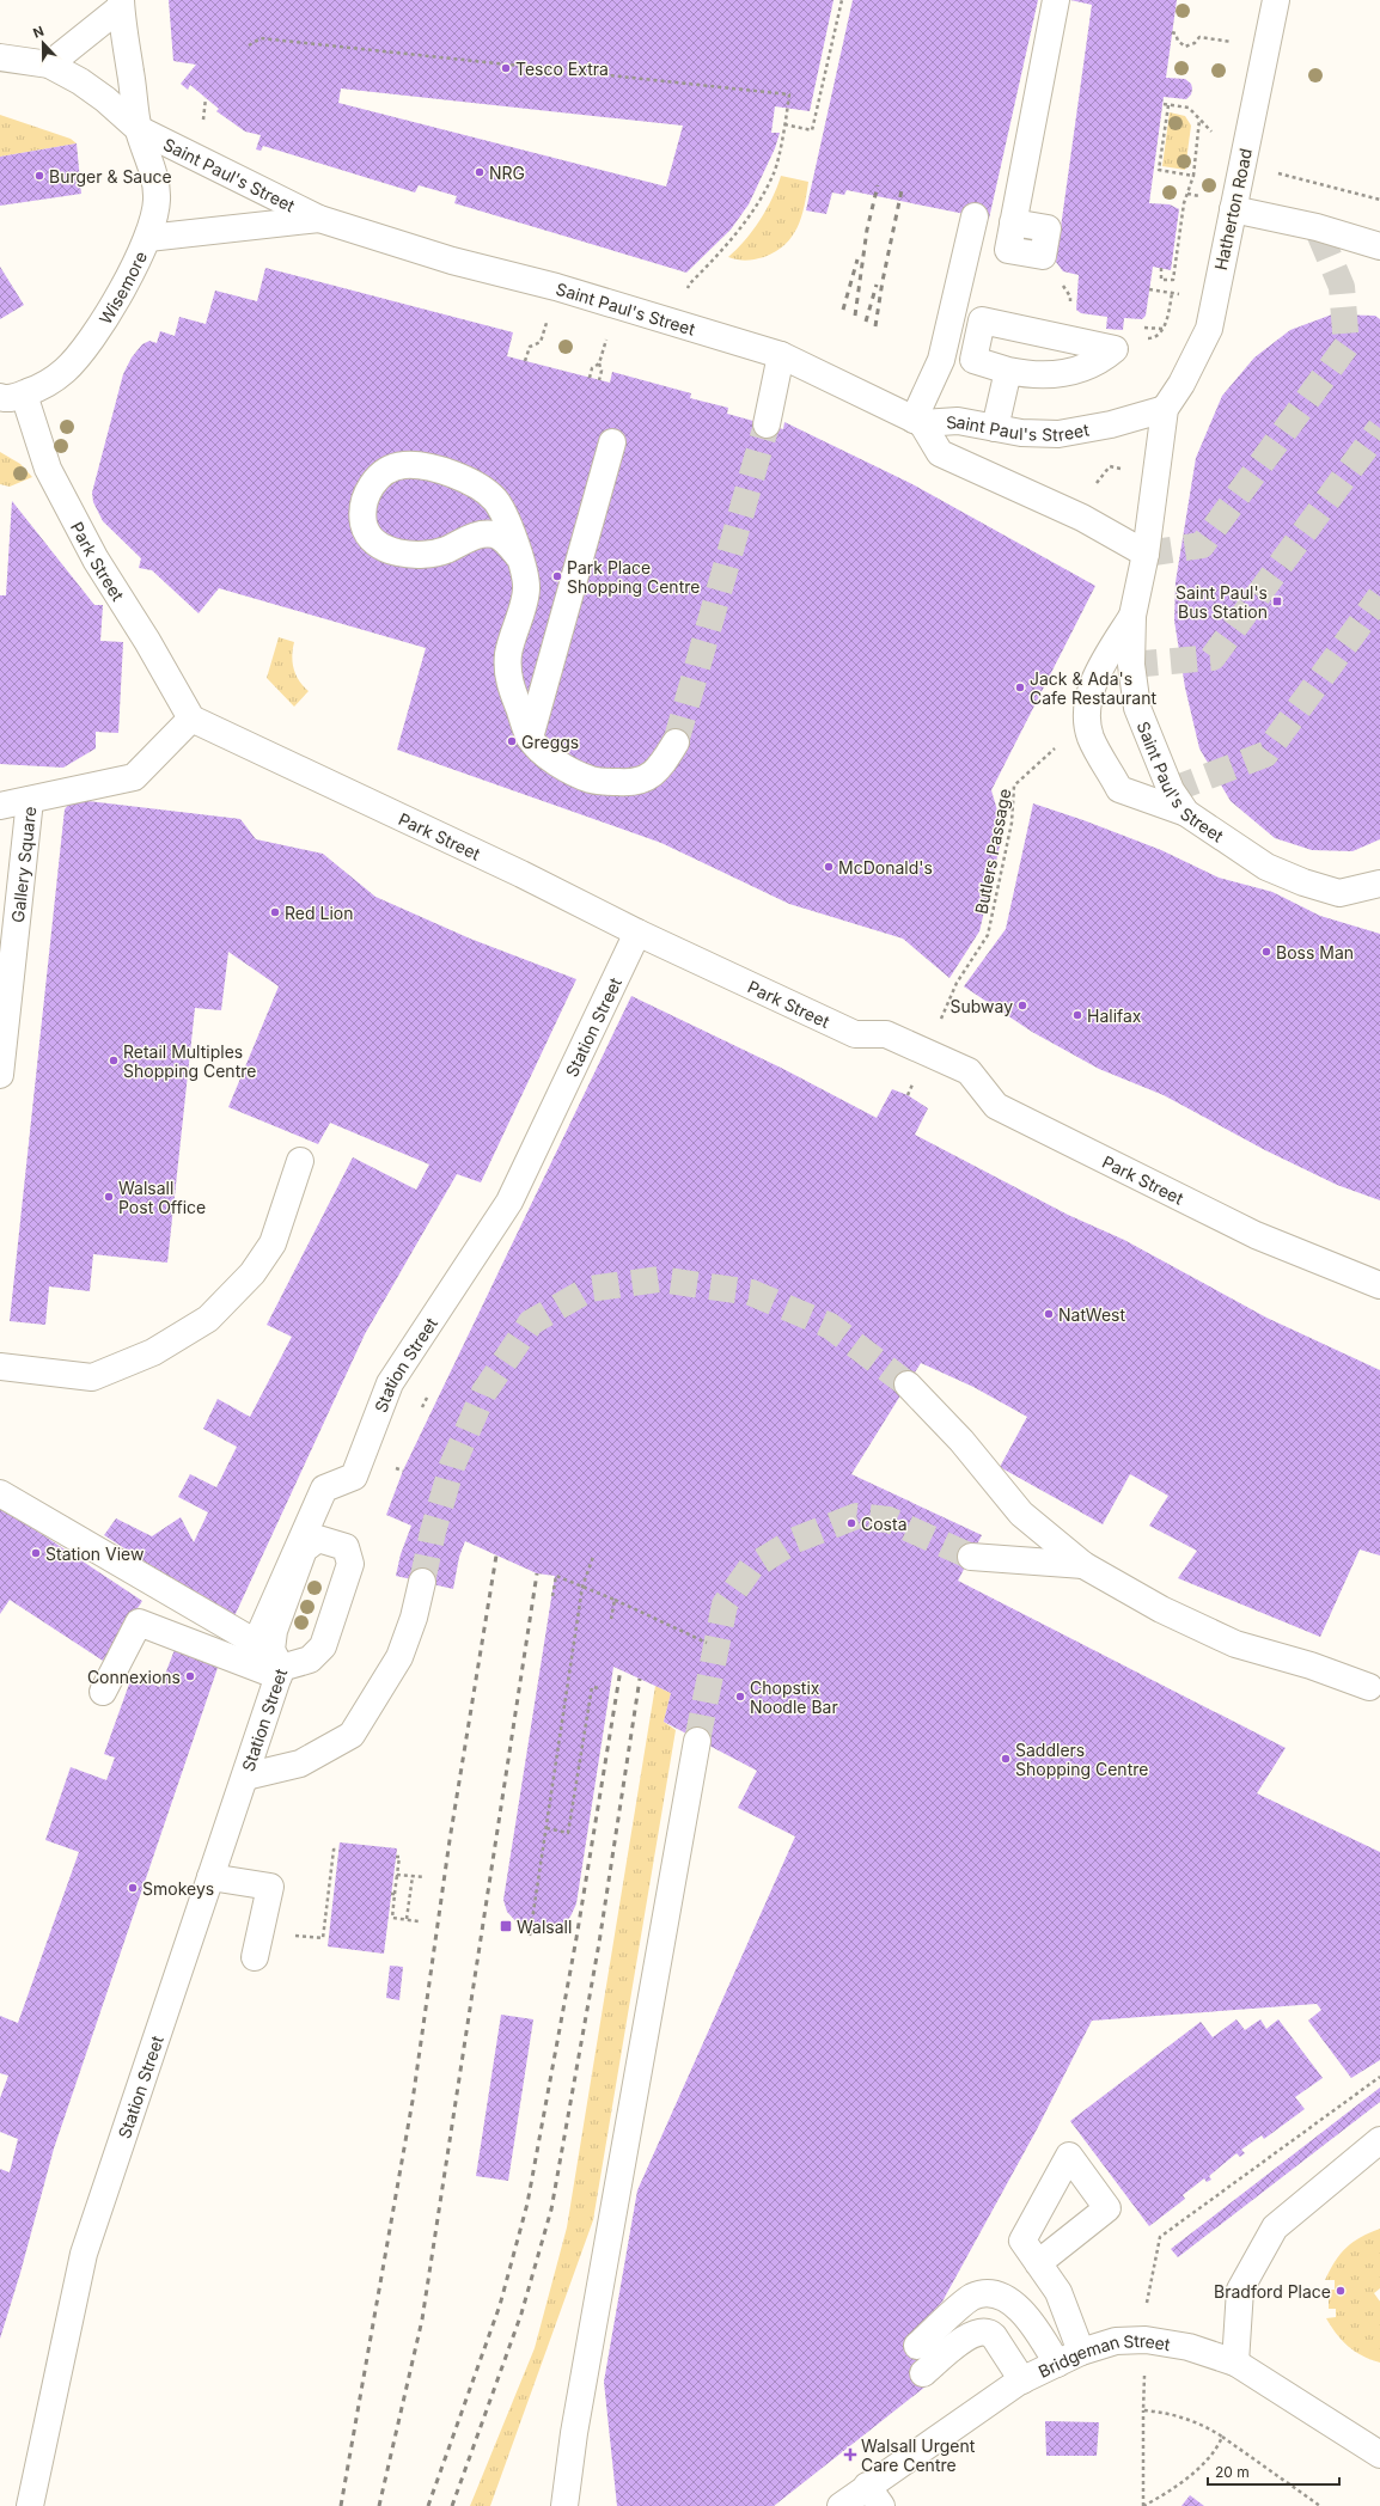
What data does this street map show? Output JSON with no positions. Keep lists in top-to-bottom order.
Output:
{
  "streets": {
    "street": [
      "Saint Paul's Street",
      "Hatherton Road",
      "Wisemore",
      "Park Street",
      "Gallery Square",
      "Station Street",
      "Bridgeman Street"
    ],
    "path": ["Butlers Passage"]
  },
  "crossings": [
    ["Saint Paul's Street", "Hatherton Road"],
    ["Saint Paul's Street", "Wisemore"],
    ["Wisemore", "Park Street"],
    ["Park Street", "Station Street"]
  ],
  "places": {
    "other": [
      "Tesco Extra",
      "NRG",
      "Burger & Sauce",
      "Park Place Shopping Centre",
      "Jack & Ada's Cafe Restaurant",
      "Greggs",
      "McDonald's",
      "Red Lion",
      "Boss Man",
      "Subway",
      "Halifax",
      "Retail Multiples Shopping Centre",
      "Walsall Post Office",
      "NatWest",
      "Costa",
      "Station View",
      "Connexions",
      "Chopstix Noodle Bar",
      "Saddlers Shopping Centre",
      "Smokeys",
      "Bradford Place"
    ],
    "transit": ["Saint Paul's Bus Station", "Walsall"],
    "health": ["Walsall Urgent Care Centre"]
  },
  "scale_bar": "20 m",
  "north": "top"
}
